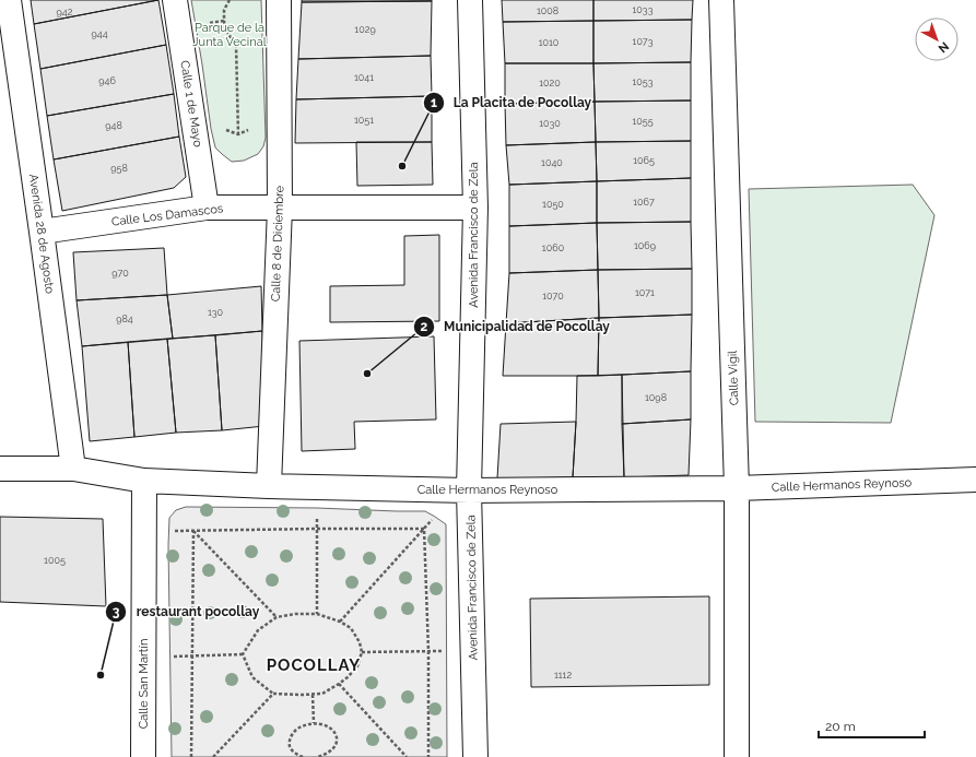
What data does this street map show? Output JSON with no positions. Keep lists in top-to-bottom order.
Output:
{
  "streets": {
    "street": [
      "Calle 1 de Mayo",
      "Calle Los Damascos",
      "Avenida 28 de Agosto",
      "Avenida Francisco de Zela",
      "Calle 8 de Diciembre",
      "Calle Vigil",
      "Calle Hermanos Reynoso",
      "Calle San Martín"
    ]
  },
  "crossings": [
    ["Calle 1 de Mayo", "Calle Los Damascos"],
    ["Calle Los Damascos", "Avenida 28 de Agosto"],
    ["Calle Los Damascos", "Avenida Francisco de Zela"],
    ["Calle Los Damascos", "Calle 8 de Diciembre"],
    ["Avenida 28 de Agosto", "Calle Hermanos Reynoso"],
    ["Avenida Francisco de Zela", "Calle Hermanos Reynoso"],
    ["Calle 8 de Diciembre", "Calle Hermanos Reynoso"],
    ["Calle Vigil", "Calle Hermanos Reynoso"],
    ["Calle Hermanos Reynoso", "Calle San Martín"]
  ],
  "districts": ["POCOLLAY"],
  "parks": ["Parque de la Junta Vecinal"],
  "places": ["La Placita de Pocollay", "Municipalidad de Pocollay", "restaurant pocollay"],
  "house_numbers": [
    "1033",
    "1008",
    "942",
    "1029",
    "944",
    "1073",
    "1010",
    "1041",
    "946",
    "1053",
    "1020",
    "1051",
    "1055",
    "1030",
    "948",
    "1065",
    "1040",
    "958",
    "1067",
    "1050",
    "1069",
    "1060",
    "970",
    "1071",
    "1070",
    "130",
    "984",
    "1098",
    "1005",
    "1112"
  ],
  "scale_bar": "20 m",
  "north": "bottom right"
}
